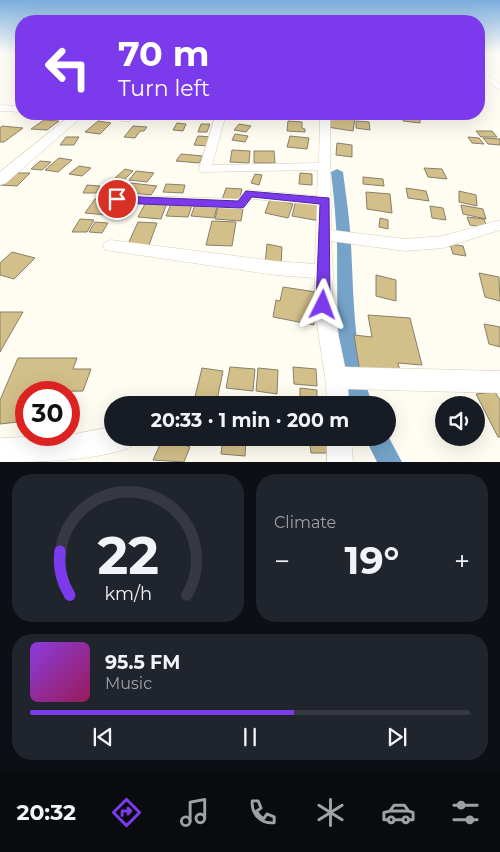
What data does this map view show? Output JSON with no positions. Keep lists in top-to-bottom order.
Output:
{
  "page": {
    "turn": ["70 m", "Turn left"],
    "limit": "30",
    "trip": "20:33 · 1 min · 200 m",
    "tile": "Climate",
    "heat": ["−", "19°", "+"],
    "song": ["95.5 FM", "Music"],
    "tabs": "20:32",
    "gauge": ["22", "km/h"]
  }
}
